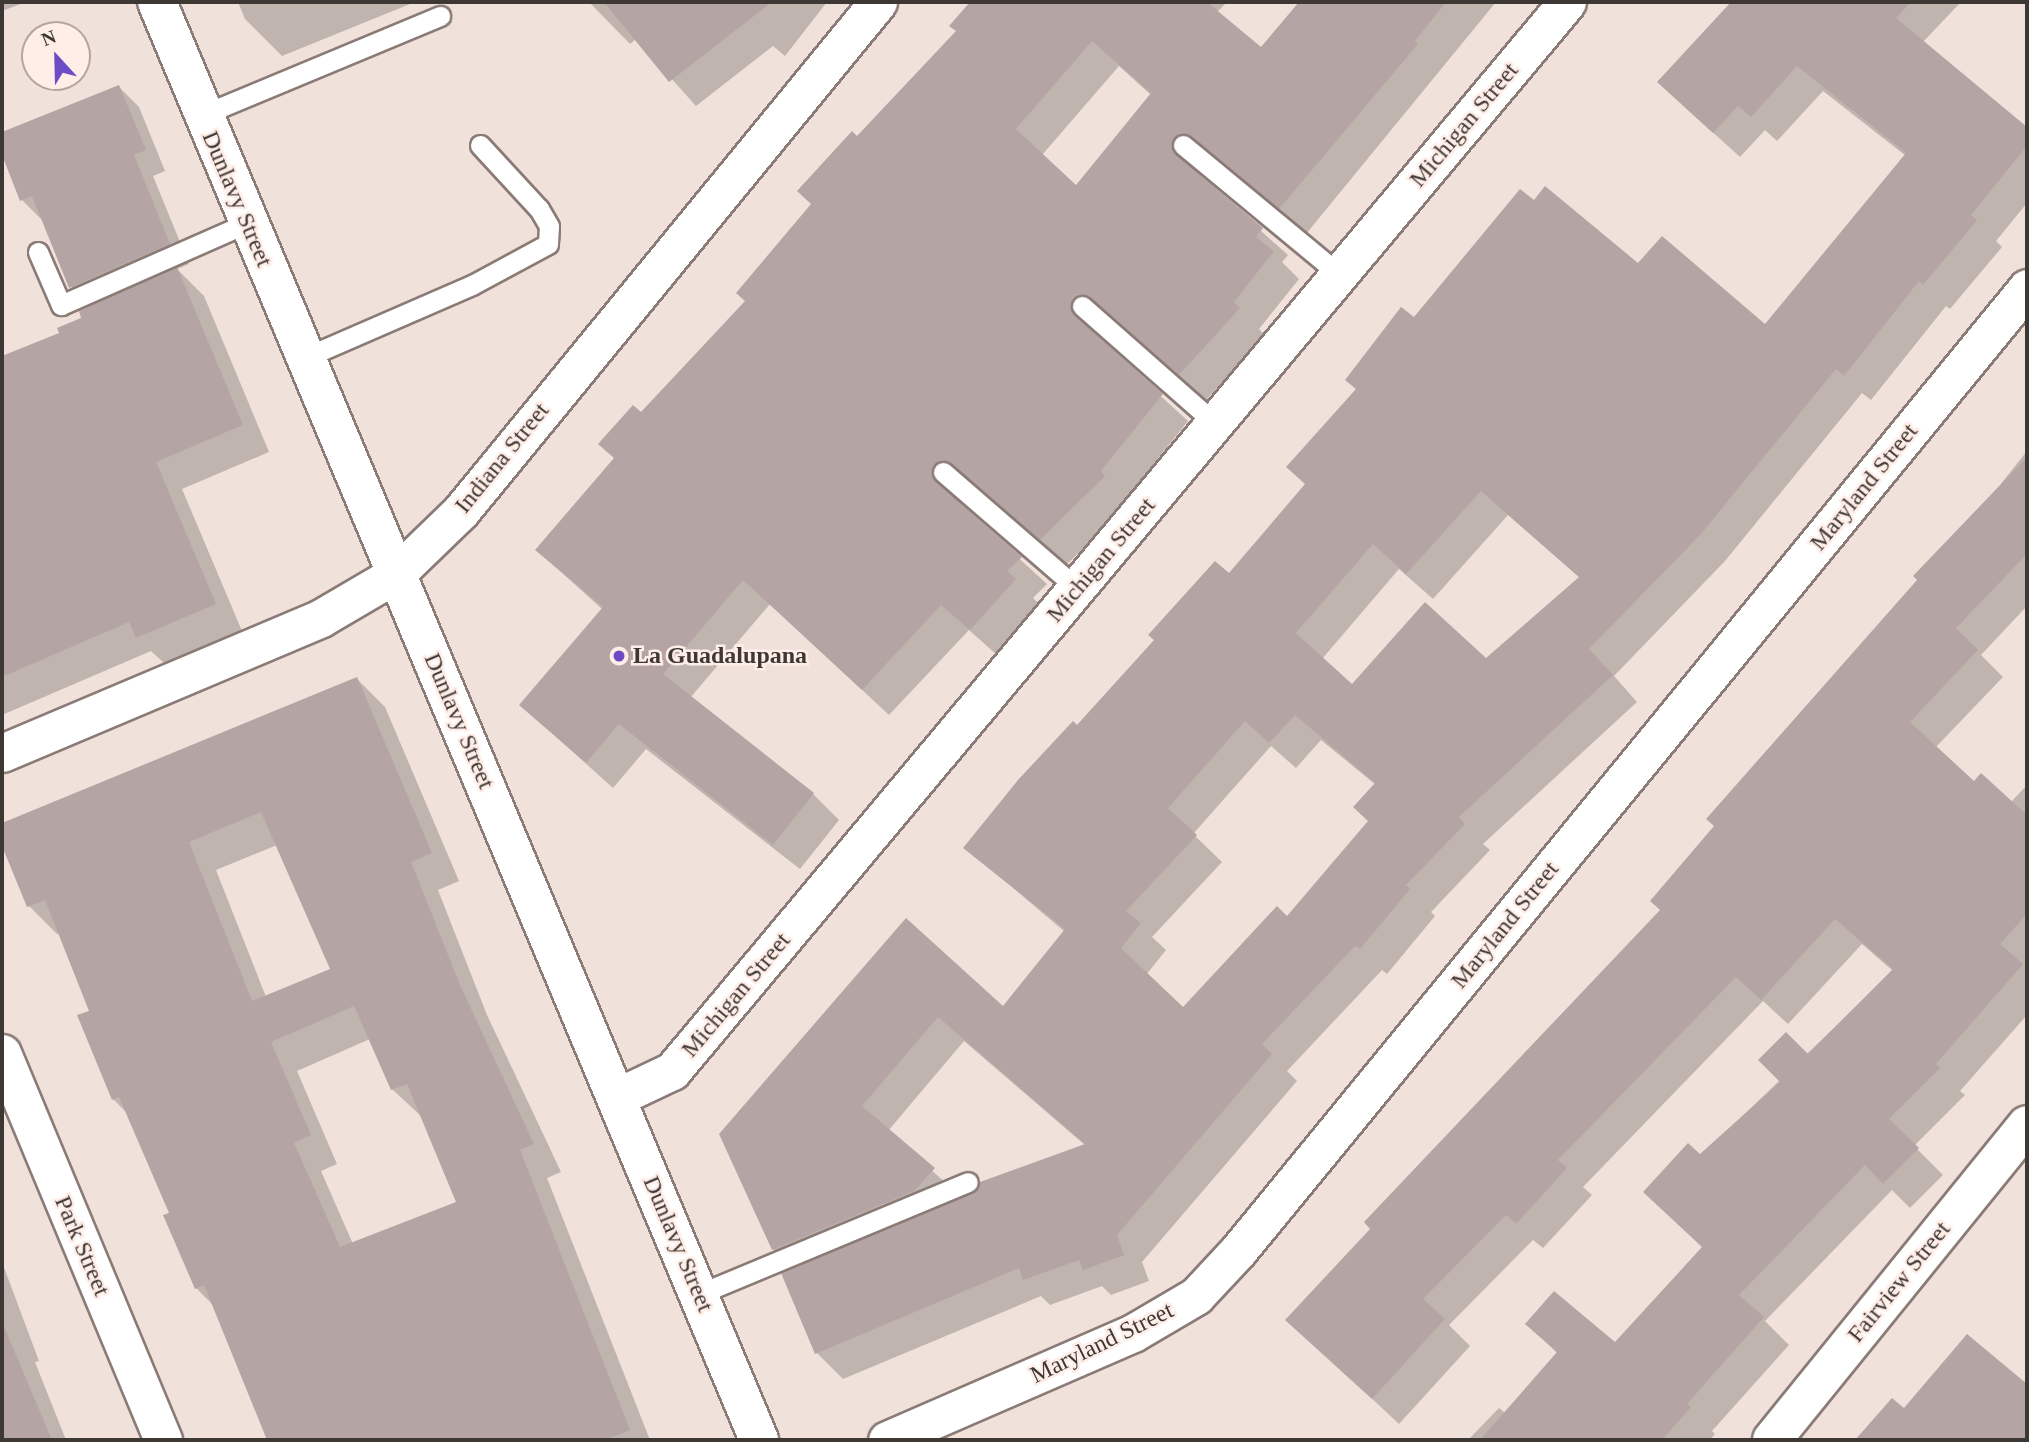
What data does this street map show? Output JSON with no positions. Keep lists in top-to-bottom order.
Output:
{
  "streets": {
    "street": [
      "Michigan Street",
      "Dunlavy Street",
      "Indiana Street",
      "Maryland Street",
      "Park Street",
      "Fairview Street"
    ]
  },
  "crossings": [
    ["Michigan Street", "Dunlavy Street"],
    ["Dunlavy Street", "Indiana Street"]
  ],
  "places": ["La Guadalupana"],
  "north": "top"
}
